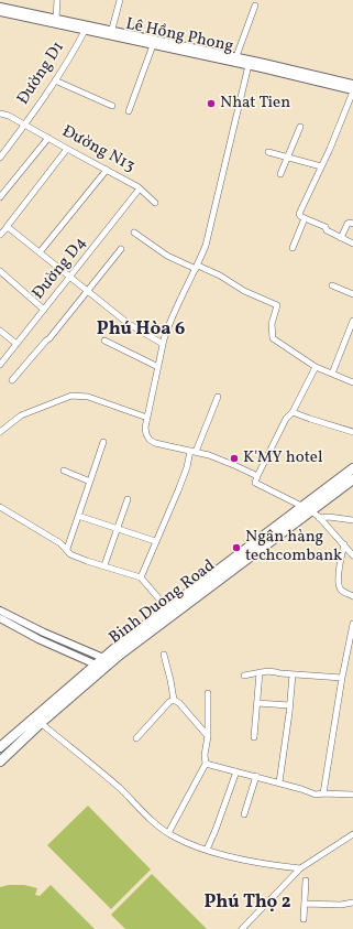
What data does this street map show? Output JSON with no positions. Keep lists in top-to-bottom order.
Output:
{
  "streets": {
    "highway": ["Binh Duong Road"],
    "street": [
      "Lê Hồng Phong",
      "Đường D1",
      "Đường N13",
      "Đường D4"
    ]
  },
  "crossings": [
    ["Lê Hồng Phong", "Đường D1"],
    ["Đường D1", "Đường N13"],
    ["Đường N13", "Đường D4"]
  ],
  "districts": ["Phú Hòa 6", "Phú Thọ 2"],
  "places": ["Nhat Tien", "K'MY hotel", "Ngân hàng techcombank"]
}
